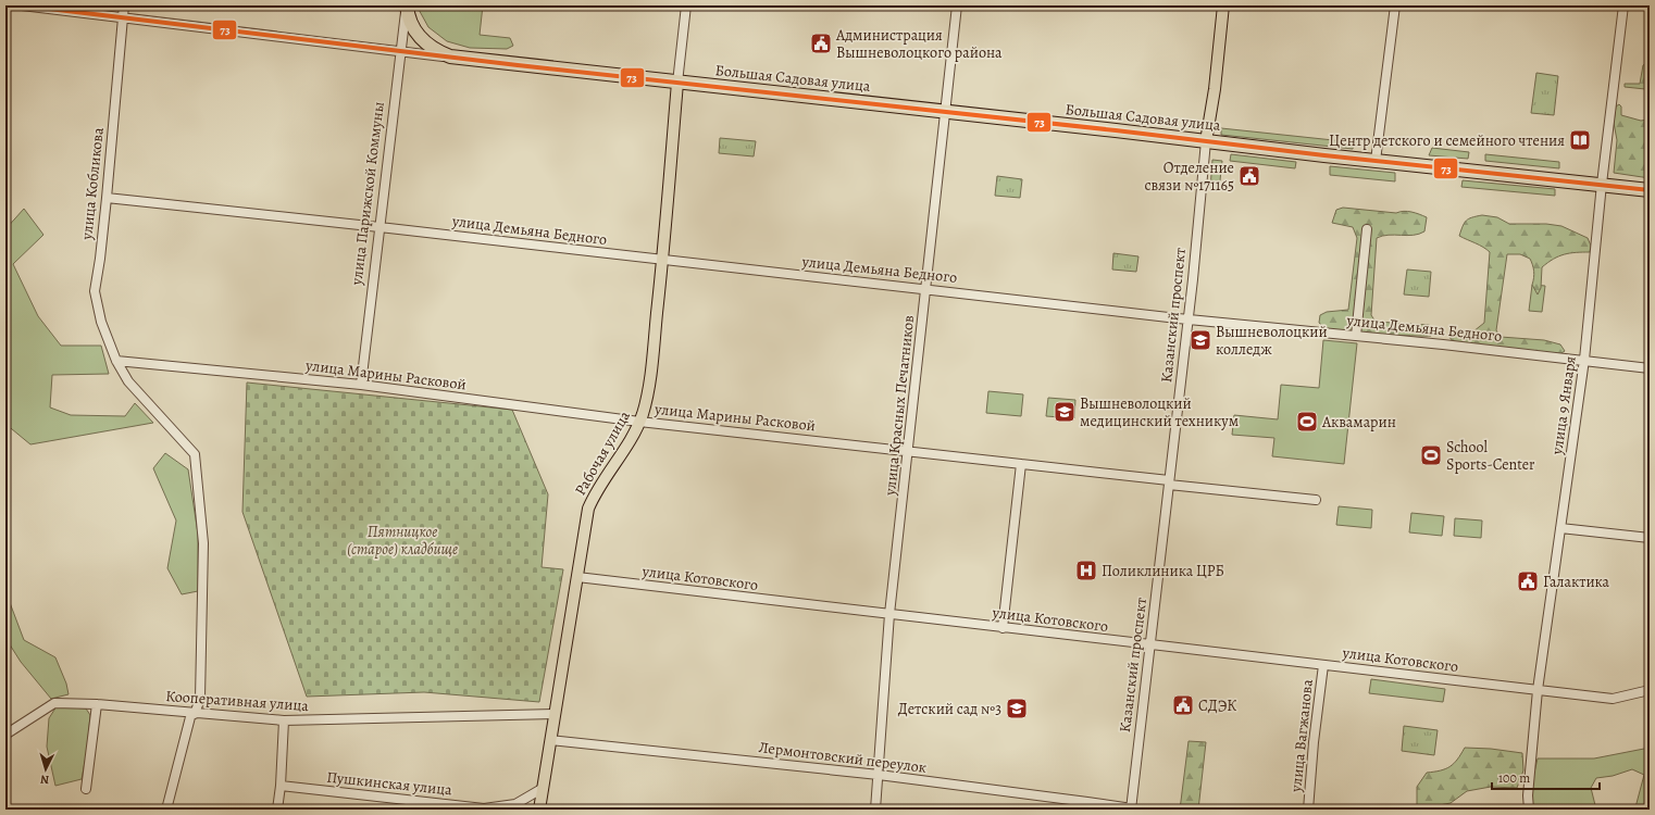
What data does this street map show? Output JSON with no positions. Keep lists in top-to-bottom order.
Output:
{
  "streets": {
    "highway": ["Большая Садовая улица", "улица Парижской Коммуны"],
    "main road": ["Казанский проспект", "Рабочая улица"],
    "street": [
      "улица Кобликова",
      "улица Демьяна Бедного",
      "улица Марины Расковой",
      "улица Красных Печатников",
      "улица 9 Января",
      "улица Котовского",
      "Кооперативная улица",
      "улица Вагжанова",
      "Лермонтовский переулок",
      "Пушкинская улица"
    ]
  },
  "crossings": [
    ["Большая Садовая улица", "улица Кобликова"],
    ["Большая Садовая улица", "улица Парижской Коммуны"],
    ["Большая Садовая улица", "Казанский проспект"],
    ["Большая Садовая улица", "улица Красных Печатников"],
    ["Большая Садовая улица", "улица 9 Января"],
    ["Большая Садовая улица", "Рабочая улица"],
    ["улица Кобликова", "улица Демьяна Бедного"],
    ["улица Кобликова", "улица Марины Расковой"],
    ["улица Кобликова", "Кооперативная улица"],
    ["улица Парижской Коммуны", "улица Демьяна Бедного"],
    ["улица Парижской Коммуны", "улица Марины Расковой"],
    ["улица Демьяна Бедного", "Казанский проспект"],
    ["улица Демьяна Бедного", "улица Красных Печатников"],
    ["улица Демьяна Бедного", "улица 9 Января"],
    ["улица Демьяна Бедного", "Рабочая улица"],
    ["Казанский проспект", "улица Марины Расковой"],
    ["Казанский проспект", "улица Котовского"],
    ["Казанский проспект", "Лермонтовский переулок"],
    ["улица Марины Расковой", "улица Красных Печатников"],
    ["улица Марины Расковой", "Рабочая улица"],
    ["улица Красных Печатников", "улица Котовского"],
    ["улица Красных Печатников", "Лермонтовский переулок"],
    ["улица 9 Января", "улица Котовского"],
    ["Рабочая улица", "улица Котовского"],
    ["Рабочая улица", "Кооперативная улица"],
    ["Рабочая улица", "Лермонтовский переулок"],
    ["Рабочая улица", "Пушкинская улица"],
    ["улица Котовского", "улица Вагжанова"]
  ],
  "parks": ["Пятницкое (старое) кладбище"],
  "places": {
    "public building": [
      "Администрация Вышневолоцкого района",
      "Отделение связи №171165",
      "Галактика",
      "СДЭК"
    ],
    "library": ["Центр детского и семейного чтения"],
    "school or university": ["Вышневолоцкий колледж", "Вышневолоцкий медицинский техникум", "Детский сад №3"],
    "sports": ["Аквамарин", "School Sports-Center"],
    "hospital": ["Поликлиника ЦРБ"]
  },
  "lines": ["transit line 73"],
  "scale_bar": "100 m",
  "north": "bottom"
}
